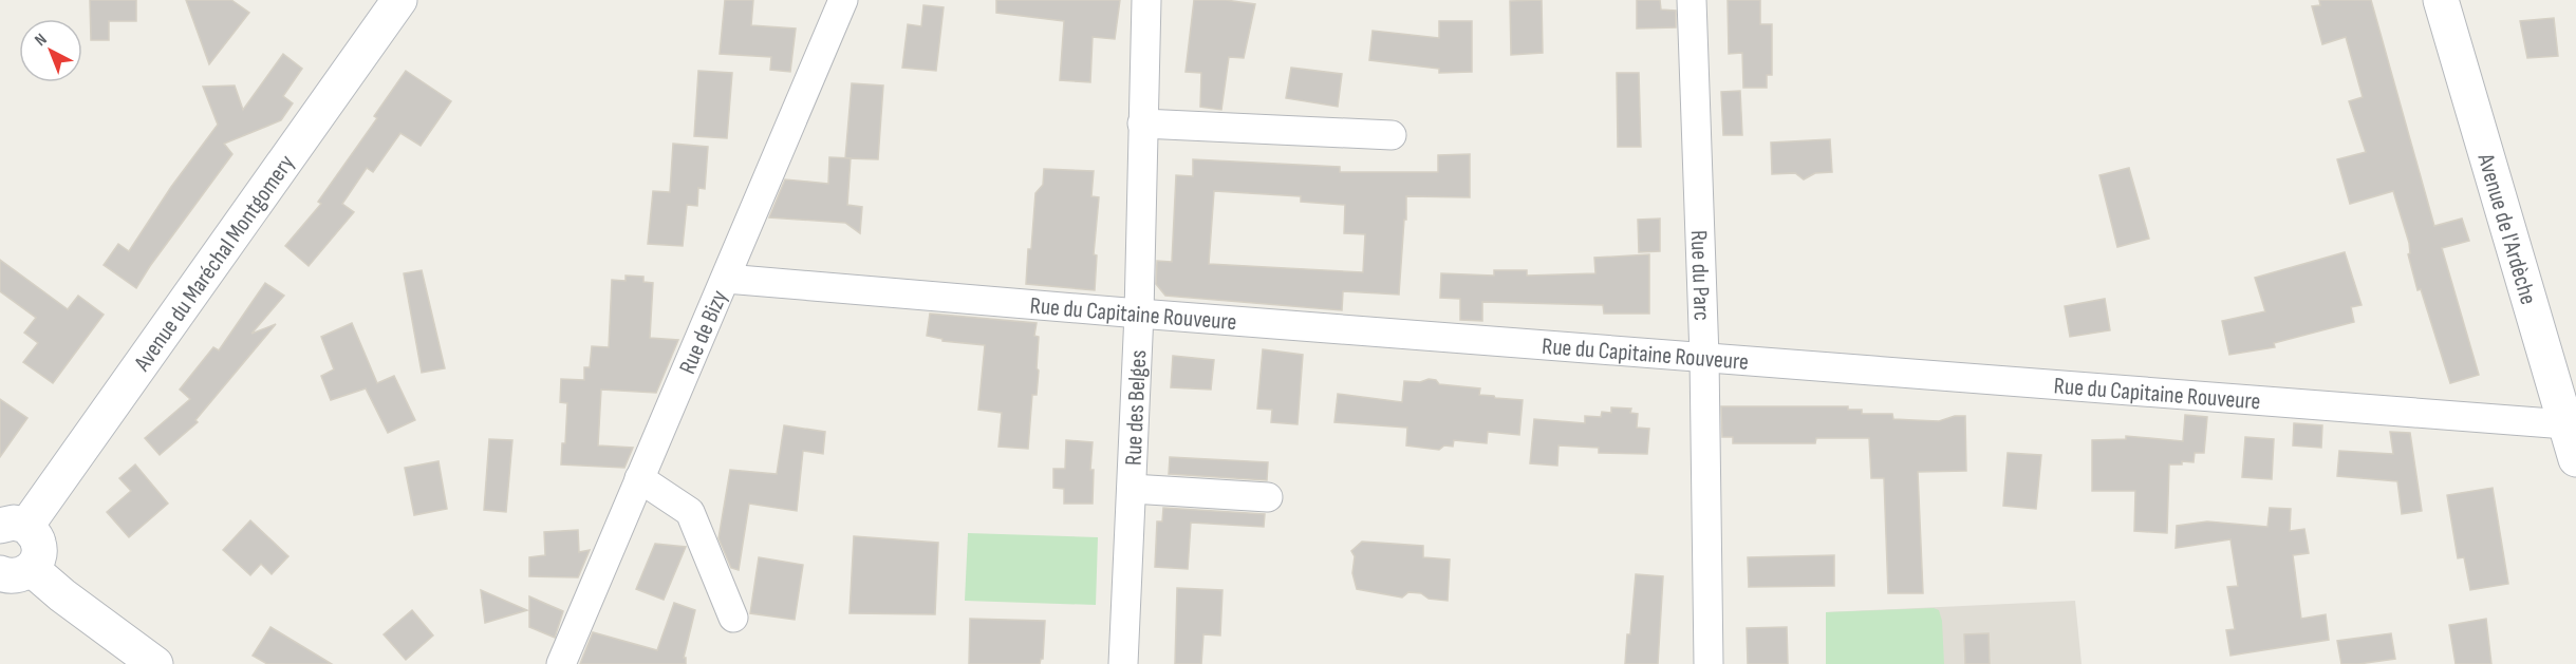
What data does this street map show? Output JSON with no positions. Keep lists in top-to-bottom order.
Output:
{
  "streets": {
    "main road": ["Avenue de l'Ardèche", "Avenue du Maréchal Montgomery"],
    "street": [
      "Rue du Parc",
      "Rue du Capitaine Rouveure",
      "Rue de Bizy",
      "Rue des Belges"
    ]
  },
  "crossings": [
    ["Avenue de l'Ardèche", "Rue du Capitaine Rouveure"],
    ["Rue du Parc", "Rue du Capitaine Rouveure"],
    ["Rue du Capitaine Rouveure", "Rue de Bizy"],
    ["Rue du Capitaine Rouveure", "Rue des Belges"]
  ],
  "north": "top left"
}
